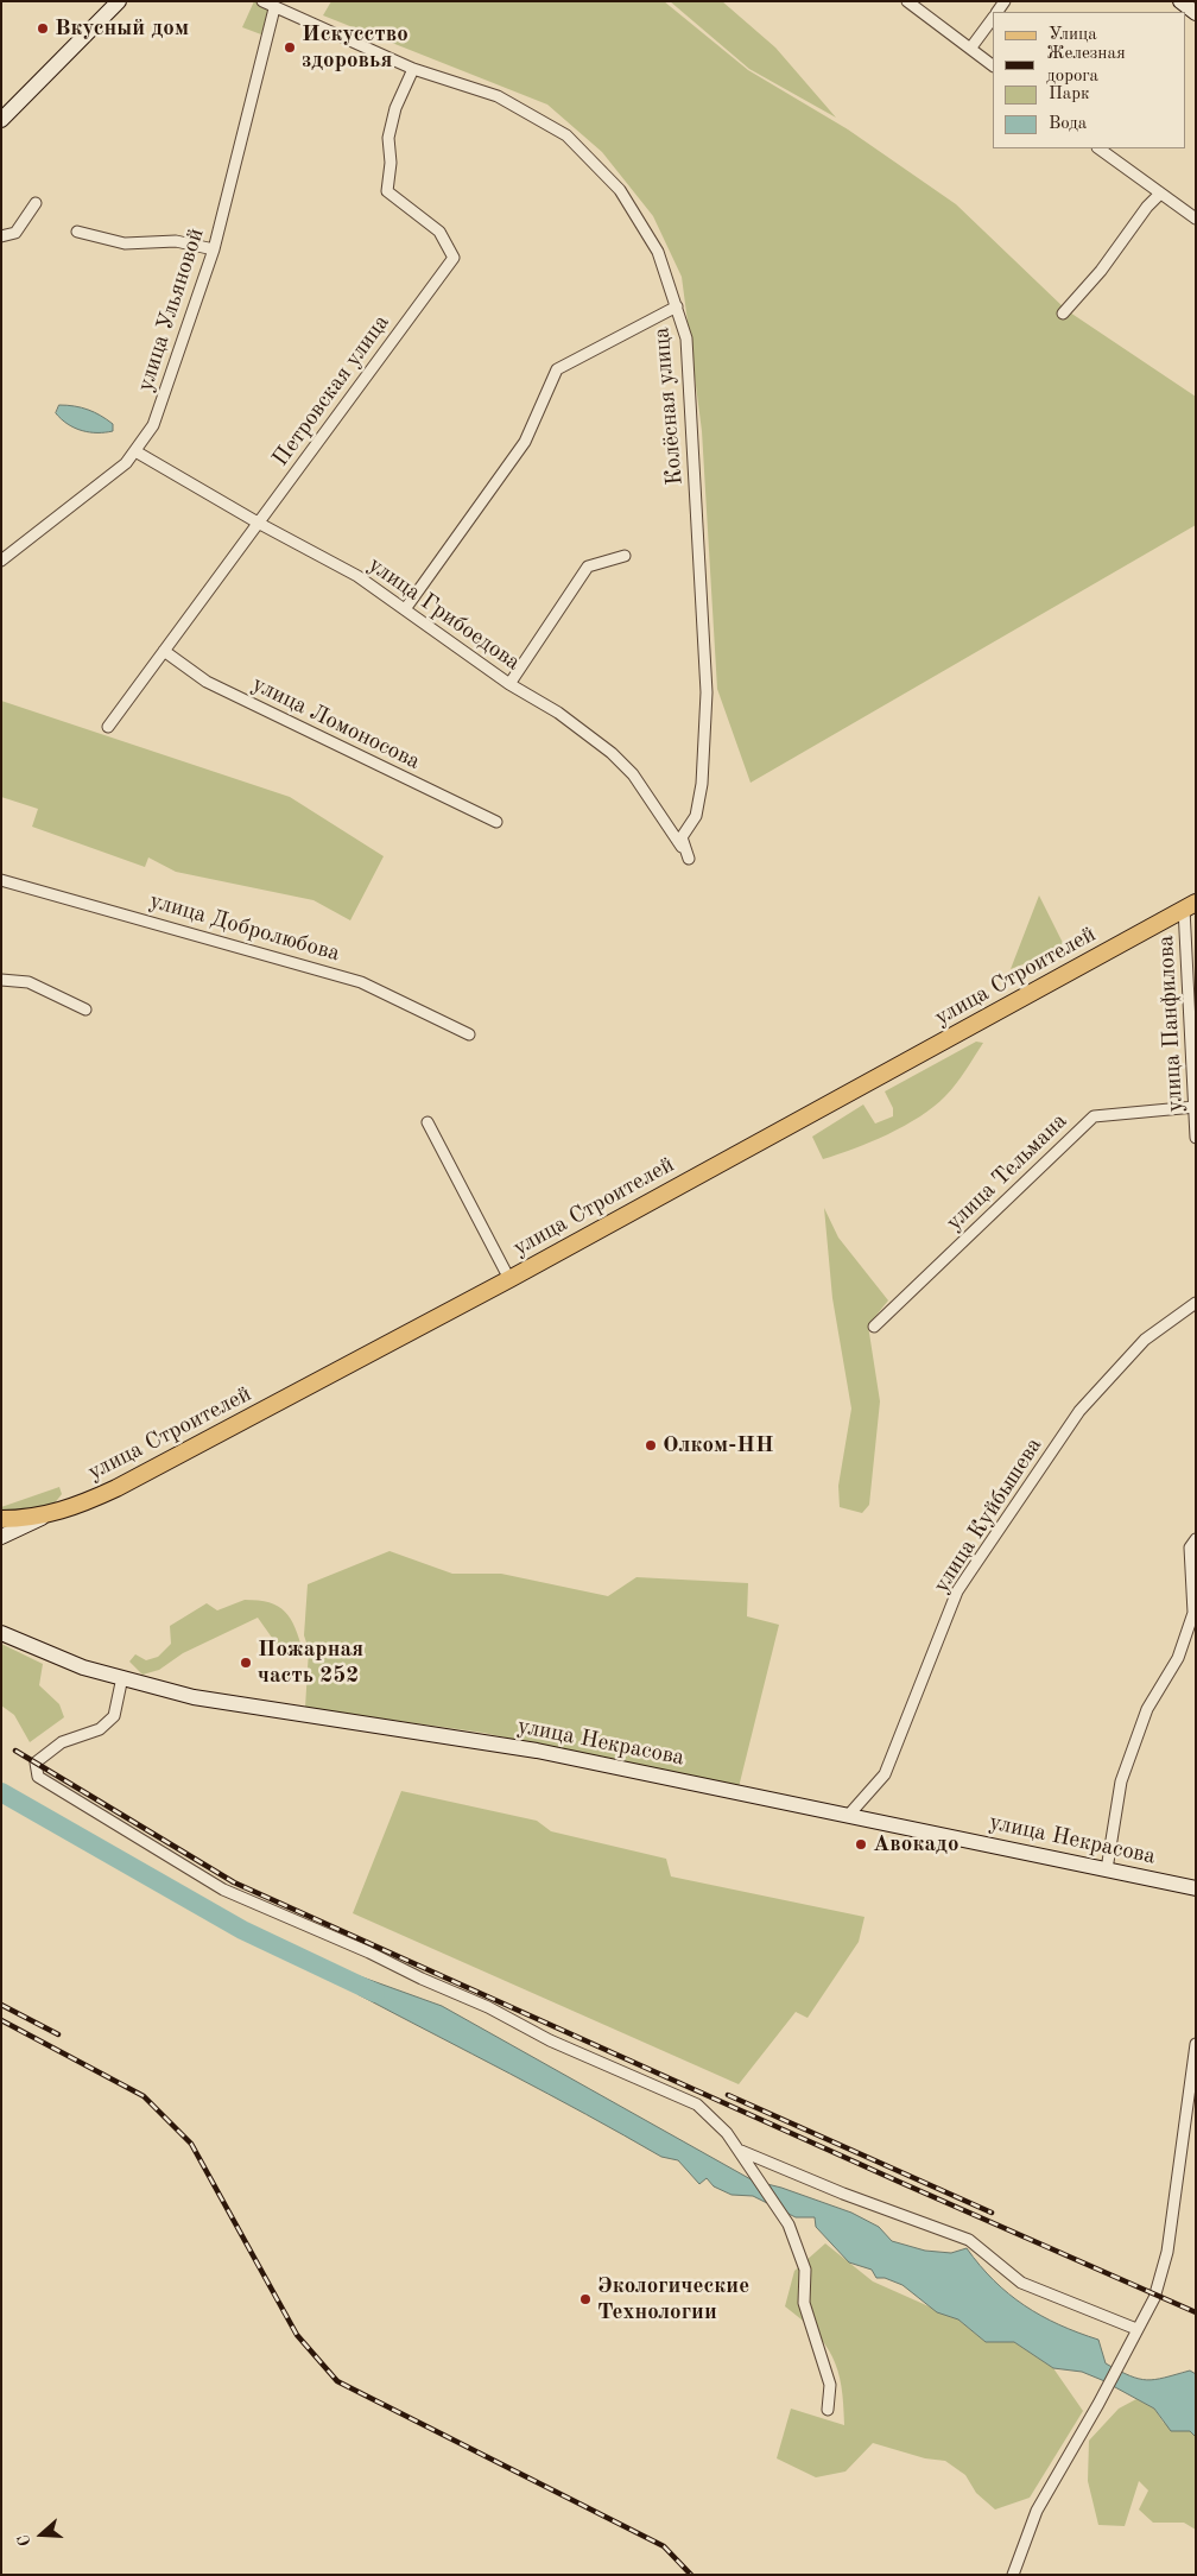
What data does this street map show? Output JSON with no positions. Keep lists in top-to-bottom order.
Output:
{
  "streets": {
    "main road": ["улица Строителей"],
    "street": [
      "улица Ульяновой",
      "Петровская улица",
      "Колёсная улица",
      "улица Грибоедова",
      "улица Ломоносова",
      "улица Добролюбова",
      "улица Панфилова",
      "улица Тельмана",
      "улица Куйбышева",
      "улица Некрасова"
    ]
  },
  "crossings": [
    ["улица Ульяновой", "Колёсная улица"],
    ["улица Ульяновой", "улица Грибоедова"],
    ["Петровская улица", "Колёсная улица"],
    ["Петровская улица", "улица Грибоедова"],
    ["Петровская улица", "улица Ломоносова"],
    ["Колёсная улица", "улица Грибоедова"],
    ["улица Строителей", "улица Панфилова"],
    ["улица Панфилова", "улица Тельмана"],
    ["улица Куйбышева", "улица Некрасова"]
  ],
  "places": [
    "Вкусный дом",
    "Искусство здоровья",
    "Олком-НН",
    "Пожарная часть 252",
    "Авокадо",
    "Экологические Технологии"
  ],
  "legend": [
    "Улица",
    "Железная дорога",
    "Парк",
    "Вода"
  ],
  "north": "left"
}
